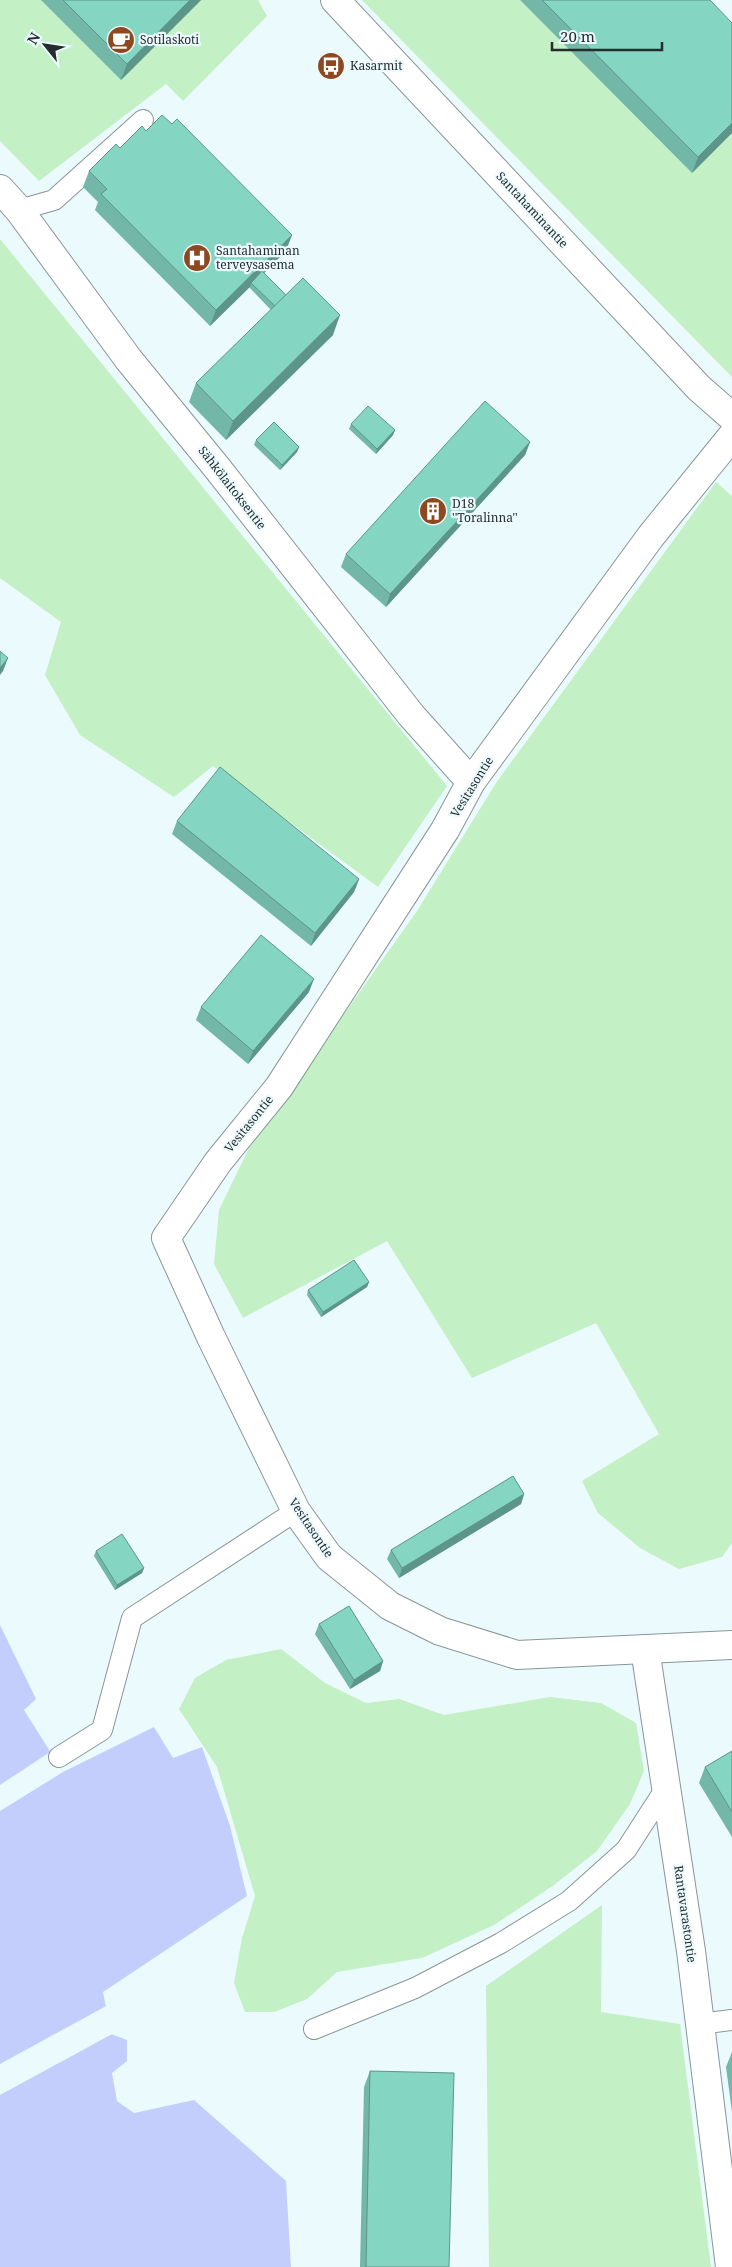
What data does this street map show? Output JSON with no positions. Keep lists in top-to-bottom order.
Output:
{
  "streets": {
    "street": [
      "Santahaminantie",
      "Sähkölaitoksentie",
      "Vesitasontie",
      "Rantavarastontie"
    ]
  },
  "crossings": [
    ["Sähkölaitoksentie", "Vesitasontie"],
    ["Vesitasontie", "Rantavarastontie"]
  ],
  "places": {
    "cafe": ["Sotilaskoti"],
    "bus stop": ["Kasarmit"],
    "hospital": ["Santahaminan terveysasema"],
    "building": ["D18 ''Toralinna''"]
  },
  "scale_bar": "20 m",
  "north": "top left"
}
